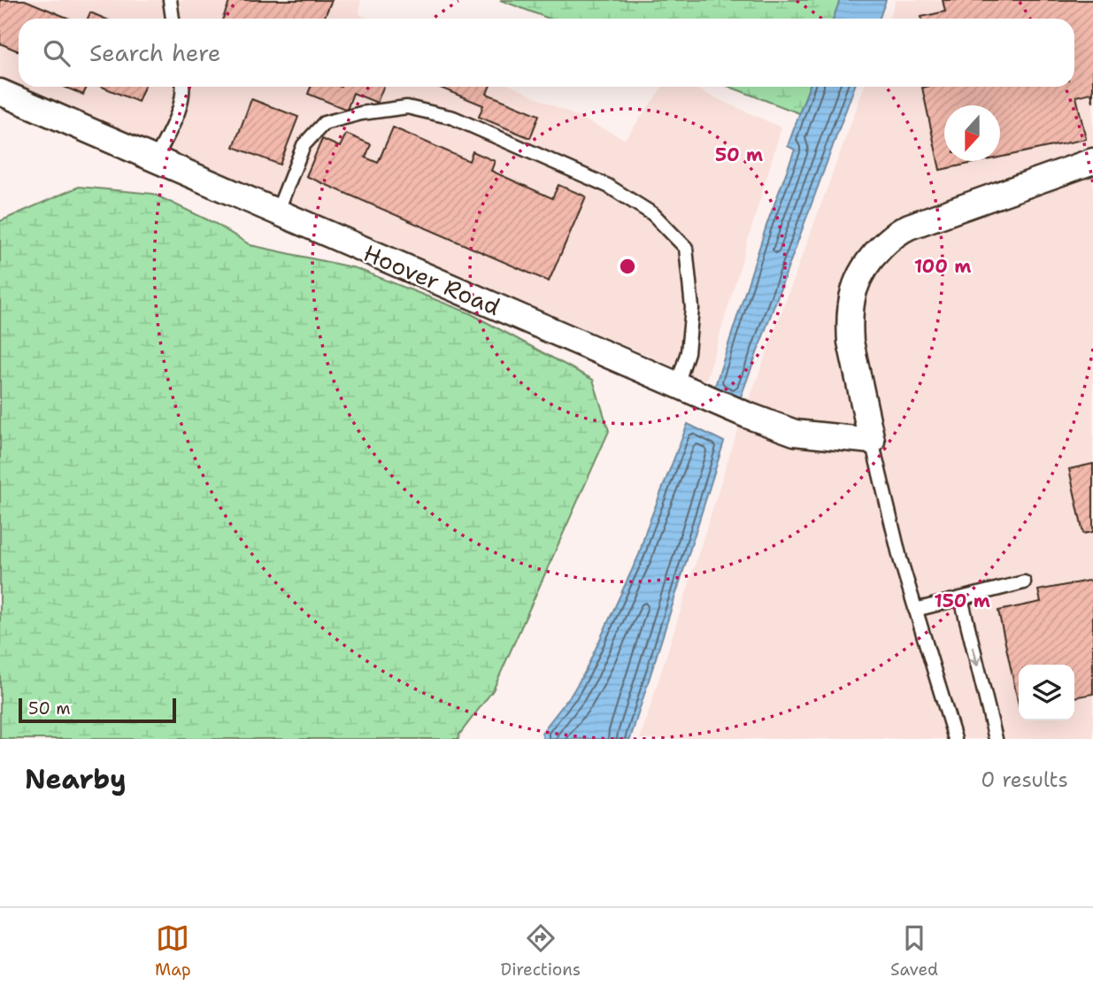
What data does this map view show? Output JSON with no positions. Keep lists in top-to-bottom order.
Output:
{
  "streets": {
    "street": ["Hoover Road"]
  },
  "scale_bar": "50 m",
  "north": "bottom",
  "page": {
    "search": "Search here",
    "scale": "50 m",
    "heading": ["Nearby", "0 results"],
    "nav": ["Map", "Directions", "Saved"]
  },
  "rings": ["50 m", "100 m", "150 m"]
}
